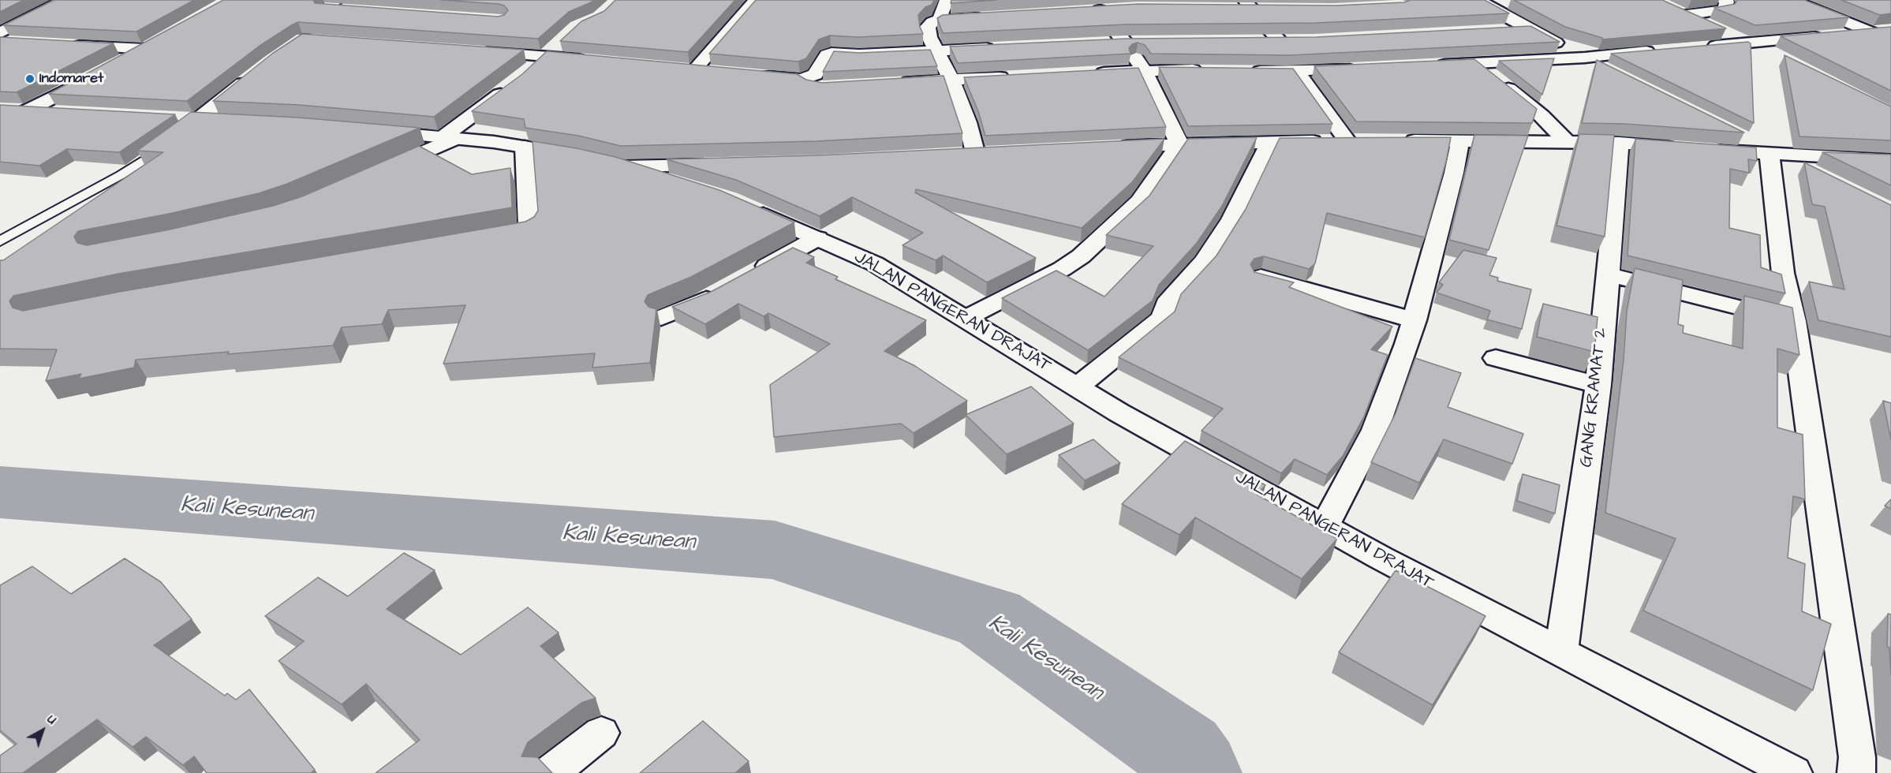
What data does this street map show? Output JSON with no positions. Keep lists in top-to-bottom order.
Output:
{
  "streets": {
    "street": ["JALAN PANGERAN DRAJAT", "GANG KRAMAT 2"]
  },
  "crossings": [
    ["JALAN PANGERAN DRAJAT", "GANG KRAMAT 2"]
  ],
  "water": ["Kali Kesunean"],
  "places": ["Indomaret"],
  "north": "top right"
}
